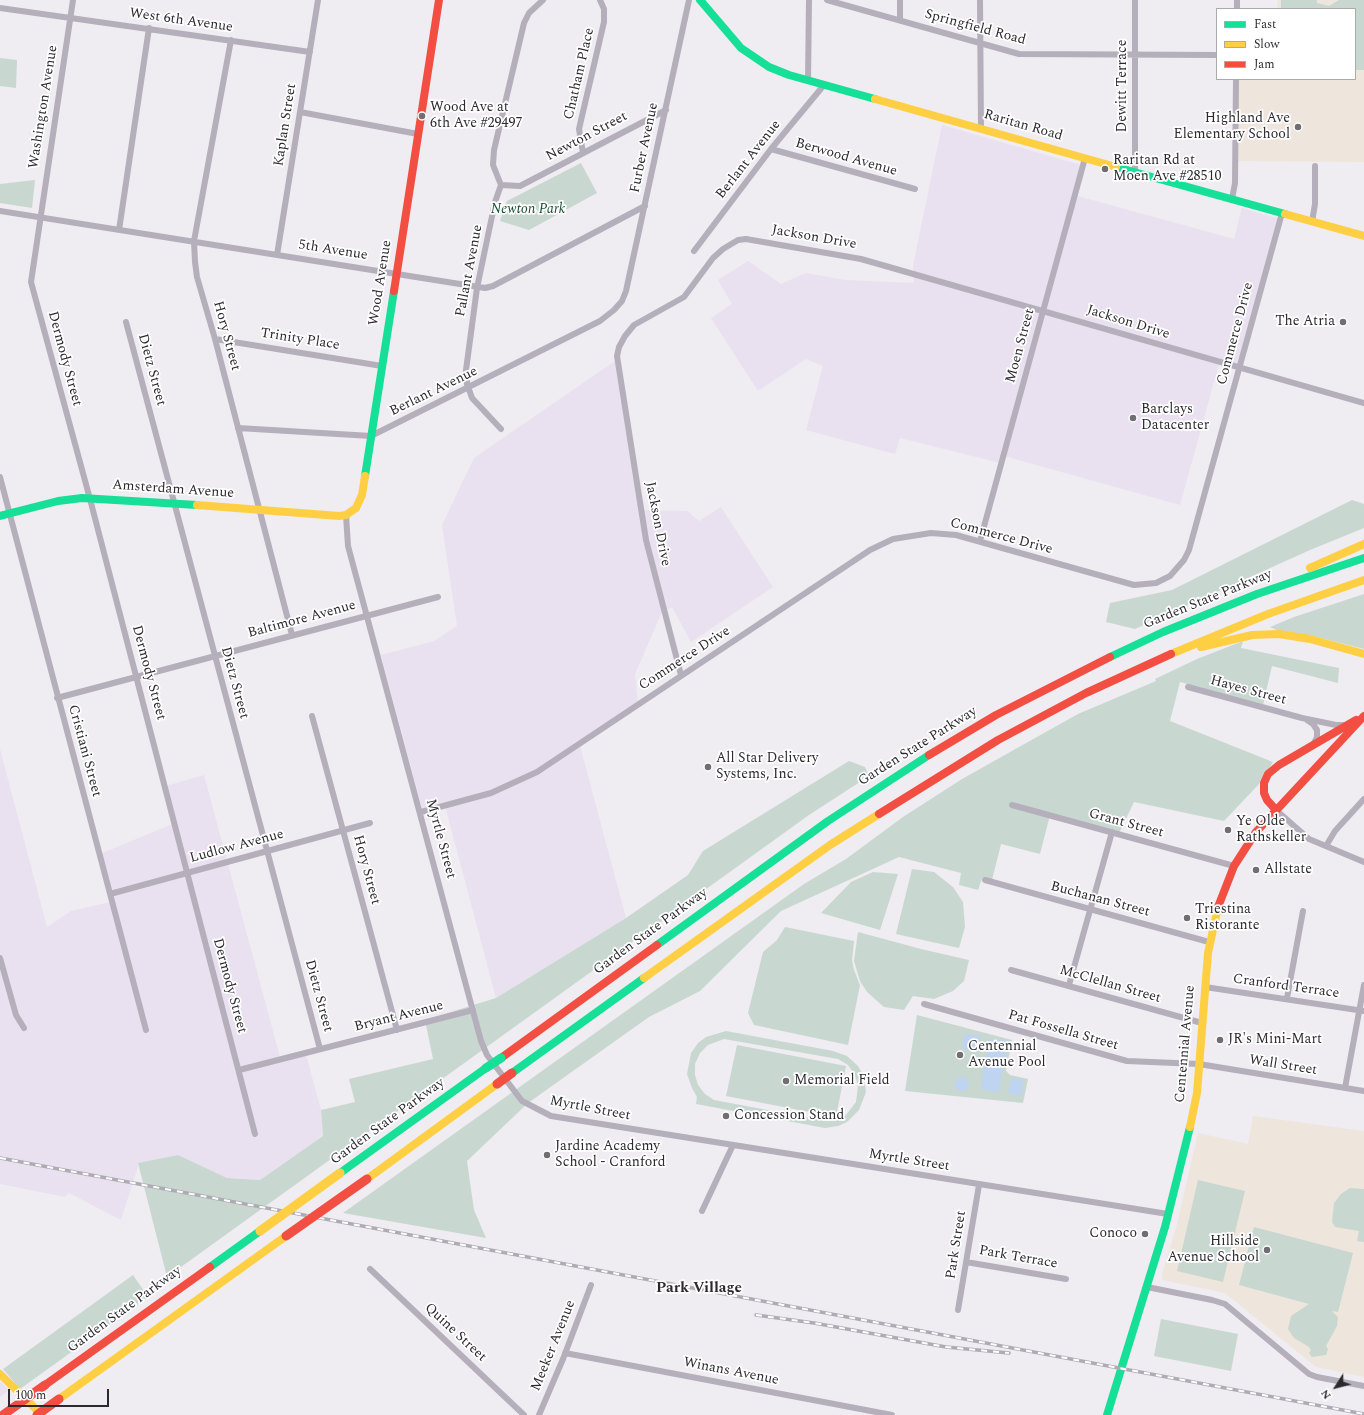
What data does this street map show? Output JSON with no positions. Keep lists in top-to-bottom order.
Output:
{
  "streets": {
    "main road": [
      "Raritan Road",
      "Wood Avenue",
      "Amsterdam Avenue",
      "Garden State Parkway",
      "Centennial Avenue"
    ],
    "street": [
      "West 6th Avenue",
      "Springfield Road",
      "Chatham Place",
      "Dewitt Terrace",
      "Washington Avenue",
      "Kaplan Street",
      "Newton Street",
      "Furber Avenue",
      "Berwood Avenue",
      "Berlant Avenue",
      "Jackson Drive",
      "5th Avenue",
      "Pallant Avenue",
      "Commerce Drive",
      "Hory Street",
      "Trinity Place",
      "Moen Street",
      "Dermody Street",
      "Dietz Street",
      "Baltimore Avenue",
      "Hayes Street",
      "Cristiani Street",
      "Grant Street",
      "Myrtle Street",
      "Ludlow Avenue",
      "Buchanan Street",
      "McClellan Street",
      "Cranford Terrace",
      "Bryant Avenue",
      "Pat Fossella Street",
      "Wall Street",
      "Park Street",
      "Park Terrace",
      "Quine Street",
      "Meeker Avenue",
      "Winans Avenue"
    ]
  },
  "crossings": [
    ["West 6th Avenue", "Washington Avenue"],
    ["West 6th Avenue", "Kaplan Street"],
    ["West 6th Avenue", "Hory Street"],
    ["Springfield Road", "Dewitt Terrace"],
    ["Chatham Place", "Newton Street"],
    ["Dewitt Terrace", "Raritan Road"],
    ["Washington Avenue", "5th Avenue"],
    ["Washington Avenue", "Dermody Street"],
    ["Kaplan Street", "5th Avenue"],
    ["Raritan Road", "Berlant Avenue"],
    ["Raritan Road", "Commerce Drive"],
    ["Raritan Road", "Moen Street"],
    ["Newton Street", "Furber Avenue"],
    ["Newton Street", "Pallant Avenue"],
    ["Furber Avenue", "Berlant Avenue"],
    ["Furber Avenue", "5th Avenue"],
    ["Berwood Avenue", "Berlant Avenue"],
    ["Berlant Avenue", "Pallant Avenue"],
    ["Berlant Avenue", "Wood Avenue"],
    ["Berlant Avenue", "Hory Street"],
    ["Jackson Drive", "Commerce Drive"],
    ["Jackson Drive", "Moen Street"],
    ["5th Avenue", "Pallant Avenue"],
    ["5th Avenue", "Wood Avenue"],
    ["5th Avenue", "Hory Street"],
    ["5th Avenue", "Dermody Street"],
    ["Wood Avenue", "Trinity Place"],
    ["Wood Avenue", "Amsterdam Avenue"],
    ["Wood Avenue", "Myrtle Street"],
    ["Commerce Drive", "Moen Street"],
    ["Commerce Drive", "Myrtle Street"],
    ["Hory Street", "Trinity Place"],
    ["Hory Street", "Amsterdam Avenue"],
    ["Hory Street", "Baltimore Avenue"],
    ["Hory Street", "Ludlow Avenue"],
    ["Hory Street", "Bryant Avenue"],
    ["Dermody Street", "Amsterdam Avenue"],
    ["Dermody Street", "Baltimore Avenue"],
    ["Dermody Street", "Ludlow Avenue"],
    ["Dermody Street", "Bryant Avenue"],
    ["Dietz Street", "Amsterdam Avenue"],
    ["Dietz Street", "Baltimore Avenue"],
    ["Dietz Street", "Ludlow Avenue"],
    ["Dietz Street", "Bryant Avenue"],
    ["Amsterdam Avenue", "Cristiani Street"],
    ["Amsterdam Avenue", "Myrtle Street"],
    ["Baltimore Avenue", "Cristiani Street"],
    ["Baltimore Avenue", "Myrtle Street"],
    ["Cristiani Street", "Ludlow Avenue"],
    ["Grant Street", "Centennial Avenue"],
    ["Myrtle Street", "Bryant Avenue"],
    ["Myrtle Street", "Centennial Avenue"],
    ["Myrtle Street", "Park Street"],
    ["Buchanan Street", "Centennial Avenue"],
    ["McClellan Street", "Centennial Avenue"],
    ["Cranford Terrace", "Centennial Avenue"],
    ["Pat Fossella Street", "Centennial Avenue"],
    ["Pat Fossella Street", "Wall Street"],
    ["Centennial Avenue", "Wall Street"],
    ["Park Street", "Park Terrace"],
    ["Meeker Avenue", "Winans Avenue"]
  ],
  "districts": ["Park Village"],
  "parks": ["Newton Park"],
  "places": [
    "Wood Ave at 6th Ave #29497",
    "Highland Ave Elementary School",
    "Raritan Rd at Moen Ave #28510",
    "The Atria",
    "Barclays Datacenter",
    "All Star Delivery Systems, Inc.",
    "Ye Olde Rathskeller",
    "Allstate",
    "Triestina Ristorante",
    "JR's Mini-Mart",
    "Centennial Avenue Pool",
    "Memorial Field",
    "Concession Stand",
    "Jardine Academy School - Cranford",
    "Conoco",
    "Hillside Avenue School"
  ],
  "legend": ["Fast", "Slow", "Jam"],
  "scale_bar": "100 m",
  "north": "bottom left"
}
